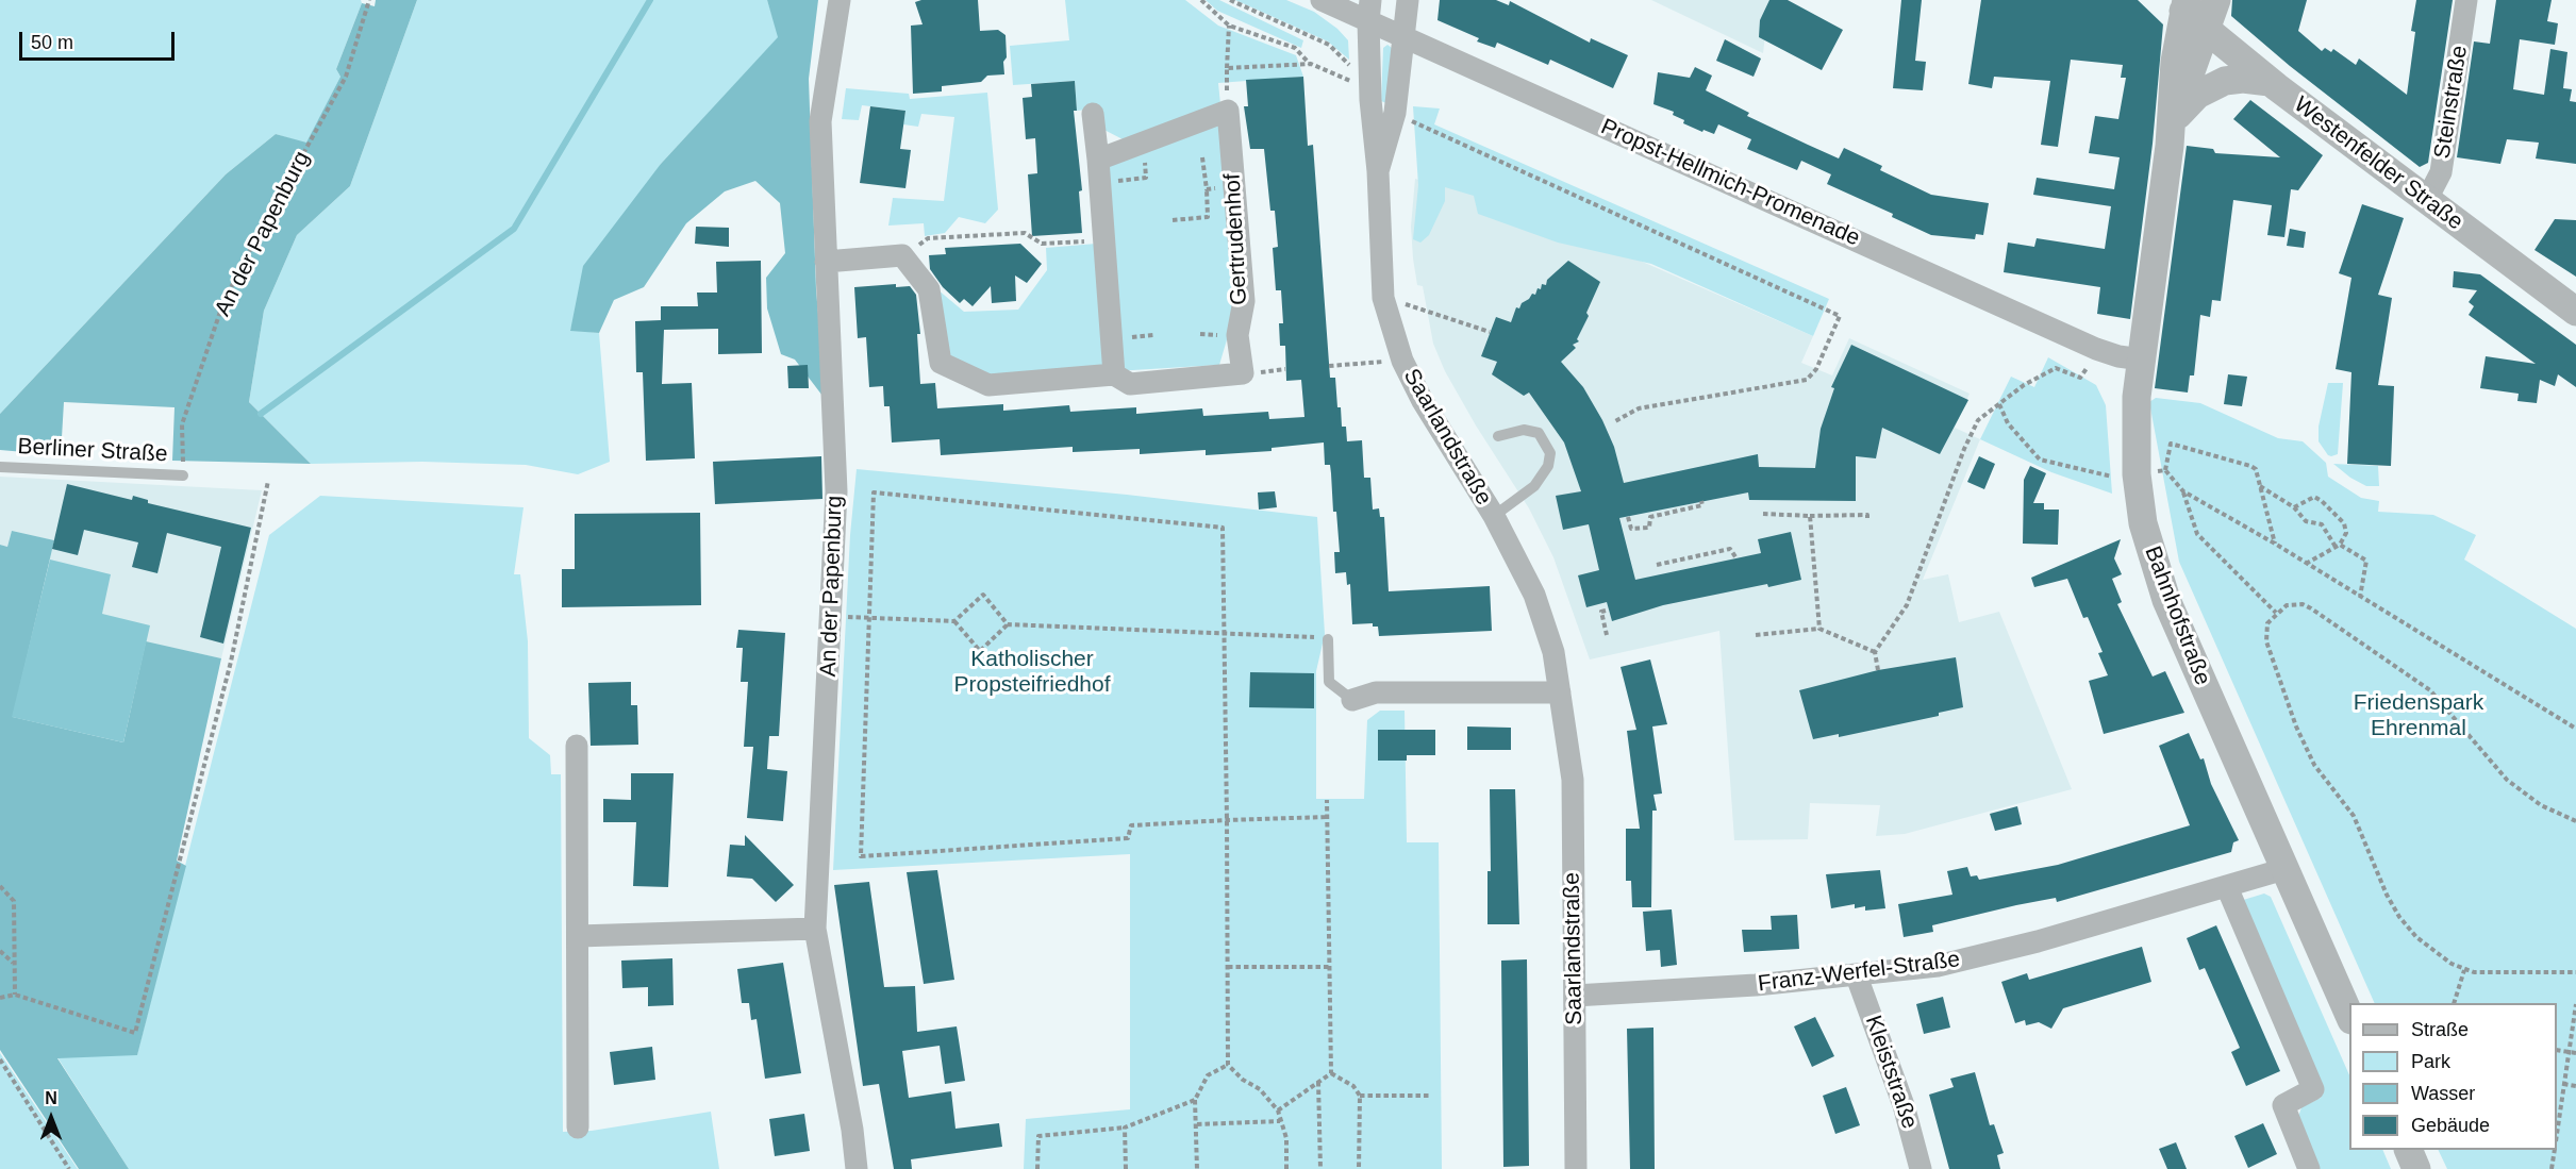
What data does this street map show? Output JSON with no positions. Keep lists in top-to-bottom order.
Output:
{
  "streets": {
    "street": [
      "Steinstraße",
      "Westenfelder Straße",
      "Propst-Hellmich-Promenade",
      "An der Papenburg",
      "Gertrudenhof",
      "Saarlandstraße",
      "Bahnhofstraße",
      "Franz-Werfel-Straße",
      "Kleiststraße"
    ],
    "lane": ["Berliner Straße"]
  },
  "crossings": [
    ["Steinstraße", "Westenfelder Straße"],
    ["Westenfelder Straße", "Bahnhofstraße"],
    ["Propst-Hellmich-Promenade", "Saarlandstraße"],
    ["Propst-Hellmich-Promenade", "Bahnhofstraße"],
    ["An der Papenburg", "Berliner Straße"],
    ["Saarlandstraße", "Franz-Werfel-Straße"],
    ["Bahnhofstraße", "Franz-Werfel-Straße"],
    ["Franz-Werfel-Straße", "Kleiststraße"]
  ],
  "parks": ["Katholischer Propsteifriedhof", "Friedenspark Ehrenmal"],
  "legend": [
    "Straße",
    "Park",
    "Wasser",
    "Gebäude"
  ],
  "scale_bar": "50 m",
  "north": "top"
}
